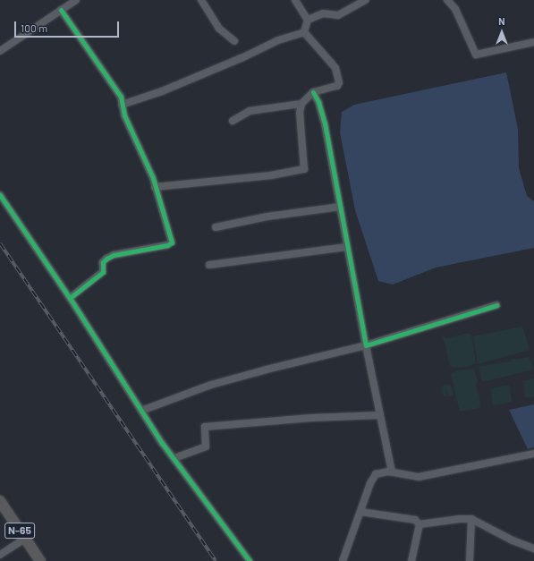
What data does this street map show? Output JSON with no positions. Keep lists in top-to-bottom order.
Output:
{
  "streets": {
    "highway": ["N-65"]
  },
  "scale_bar": "100 m",
  "north": "top"
}
